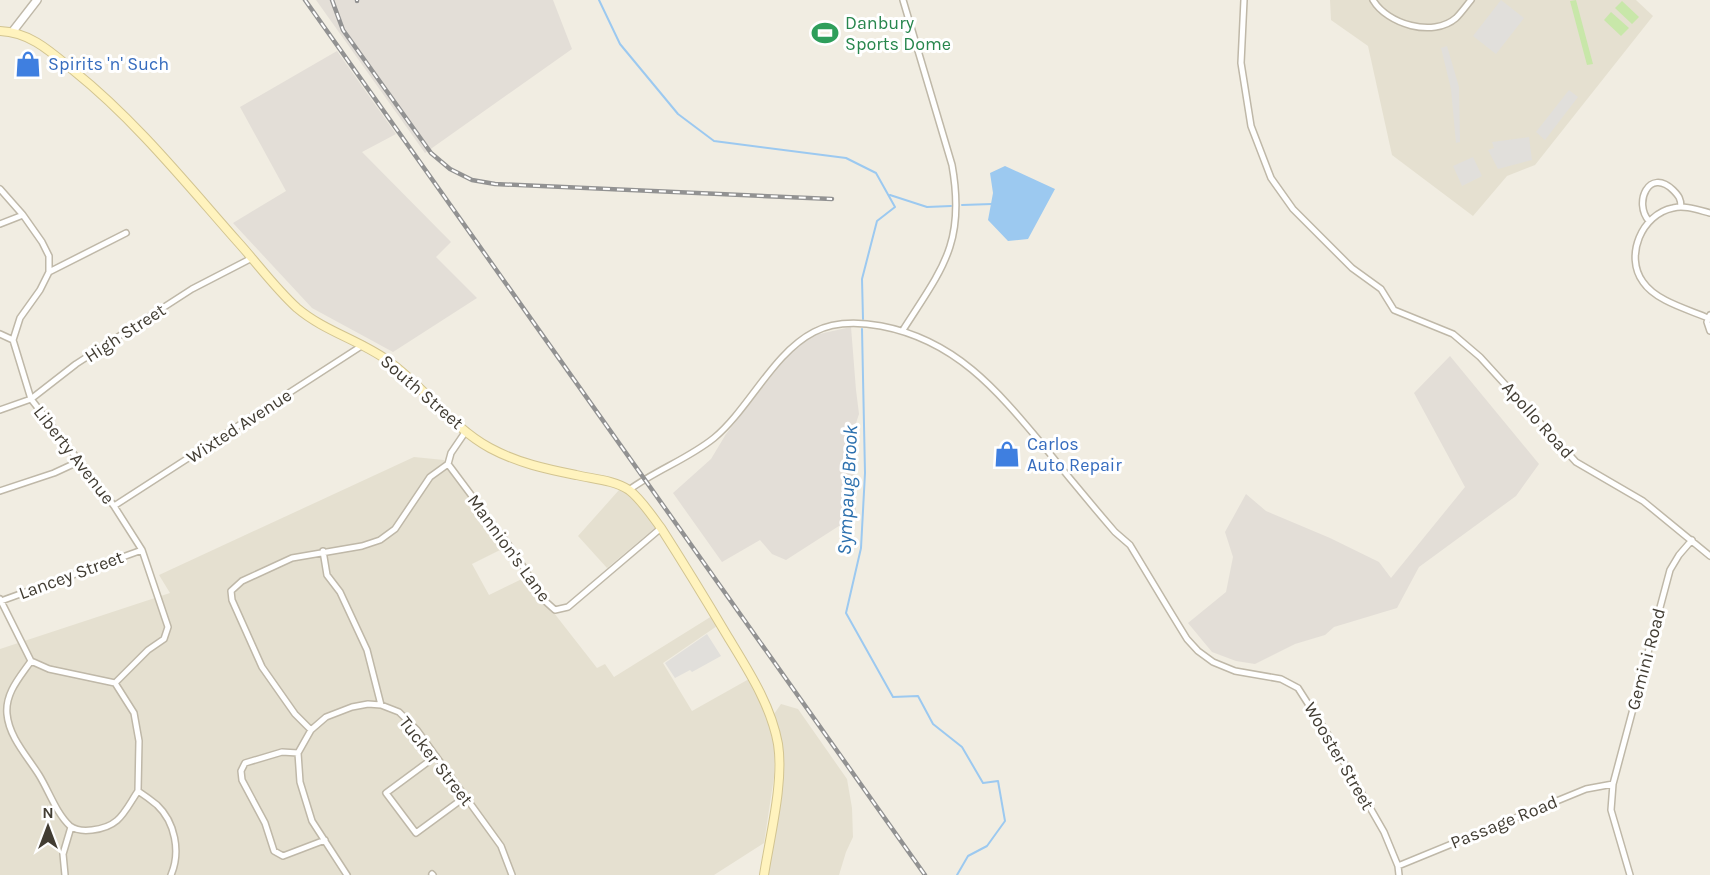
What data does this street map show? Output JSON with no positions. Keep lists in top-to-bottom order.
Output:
{
  "streets": {
    "main road": ["South Street"],
    "street": [
      "High Street",
      "Apollo Road",
      "Wixted Avenue",
      "Liberty Avenue",
      "Mannion's Lane",
      "Lancey Street",
      "Gemini Road",
      "Wooster Street",
      "Tucker Street",
      "Passage Road"
    ]
  },
  "crossings": [
    ["High Street", "South Street"],
    ["High Street", "Liberty Avenue"],
    ["South Street", "Wixted Avenue"],
    ["South Street", "Wooster Street"],
    ["Apollo Road", "Gemini Road"],
    ["Wixted Avenue", "Liberty Avenue"],
    ["Liberty Avenue", "Lancey Street"],
    ["Gemini Road", "Passage Road"],
    ["Wooster Street", "Passage Road"]
  ],
  "water": ["Sympaug Brook"],
  "places": {
    "sports": ["Danbury Sports Dome"],
    "shop": ["Spirits 'n' Such", "Carlos Auto Repair"]
  },
  "north": "top"
}
